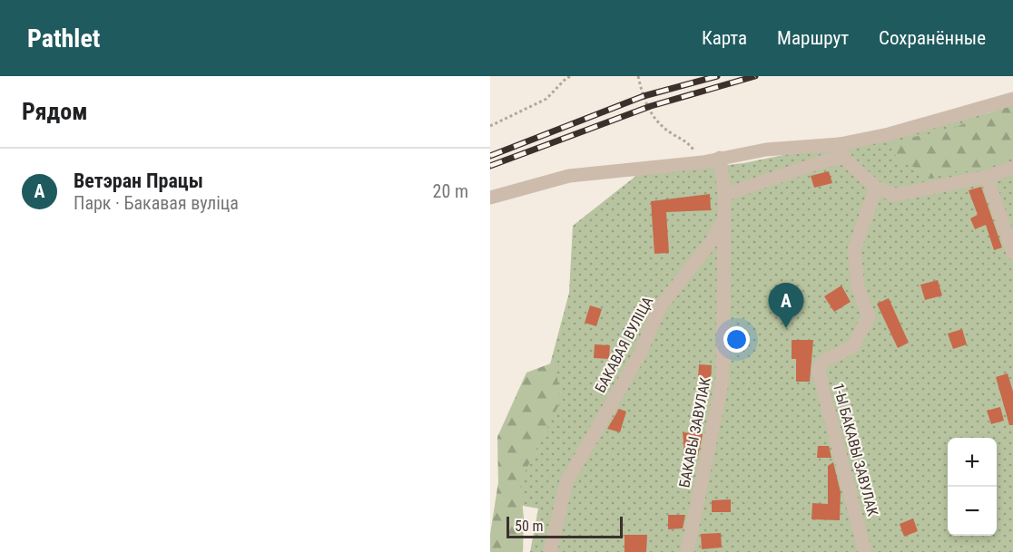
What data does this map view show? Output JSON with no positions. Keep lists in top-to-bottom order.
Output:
{
  "streets": {
    "street": ["БАКАВАЯ ВУЛІЦА", "БАКАВЫ ЗАВУЛАК", "1-Ы БАКАВЫ ЗАВУЛАК"]
  },
  "crossings": [
    ["БАКАВАЯ ВУЛІЦА", "БАКАВЫ ЗАВУЛАК"]
  ],
  "scale_bar": "50 m",
  "page": {
    "header": "Pathlet",
    "nav": ["Карта", "Маршрут", "Сохранённые"],
    "heading": "Рядом",
    "list": [
      {
        "mark": "A",
        "name": "Ветэран Працы",
        "note": "Парк · Бакавая вуліца",
        "value": "20 m"
      }
    ],
    "pins": "A",
    "map_buttons": ["+", "−"],
    "scale": "50 m"
  }
}
